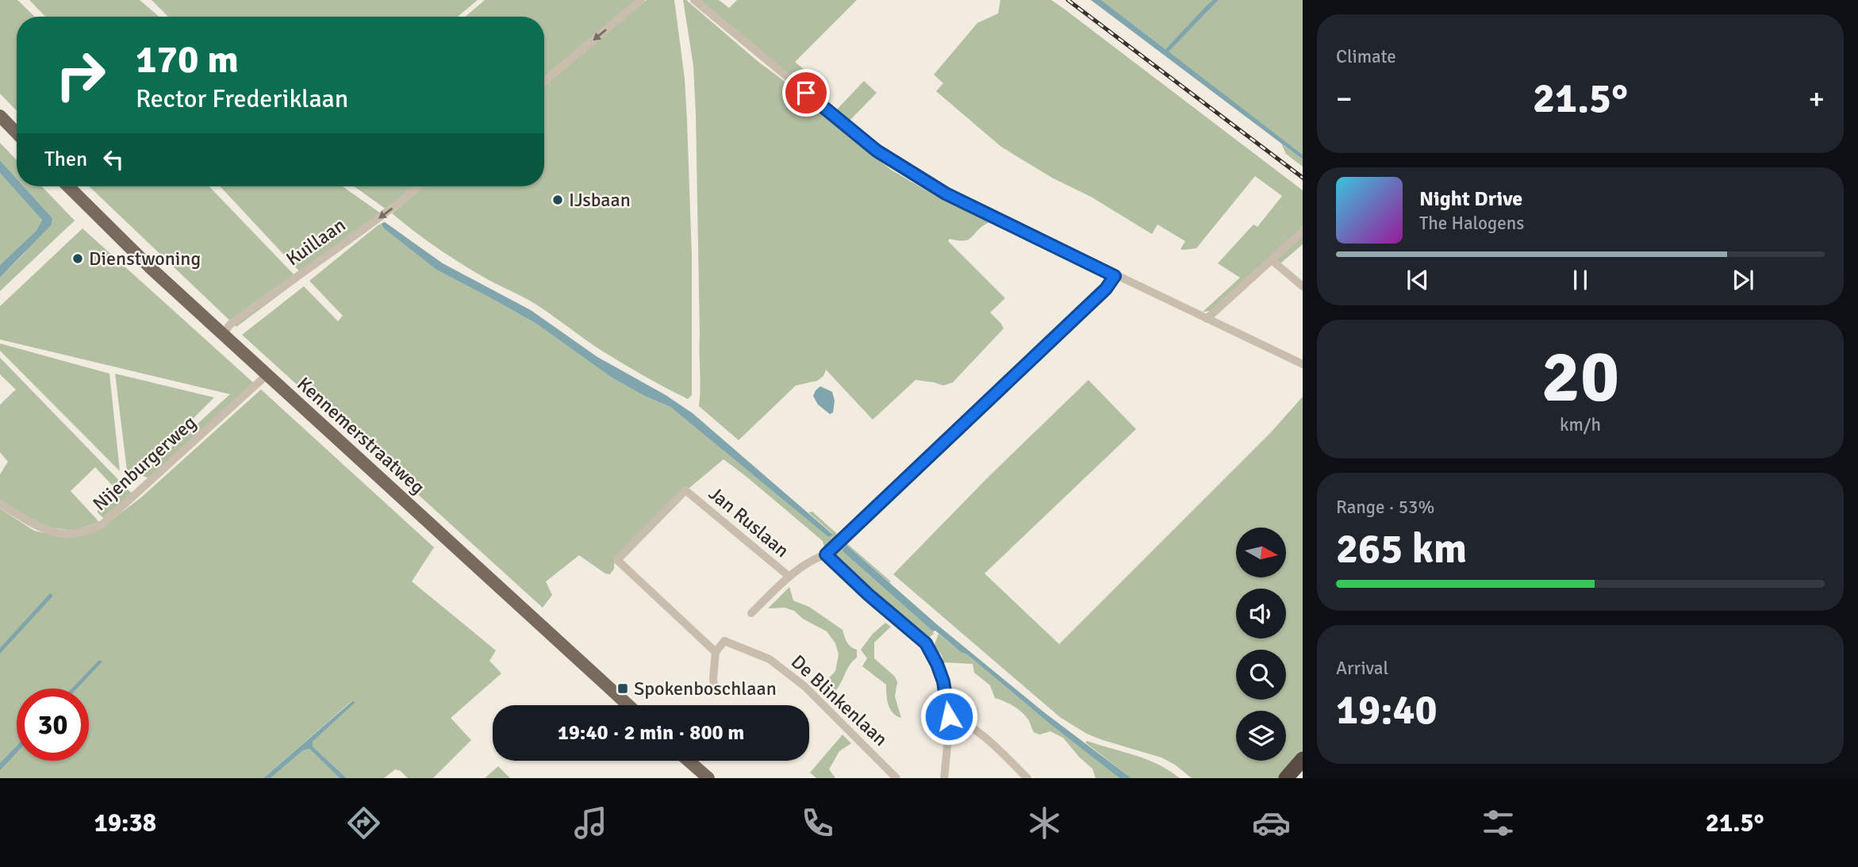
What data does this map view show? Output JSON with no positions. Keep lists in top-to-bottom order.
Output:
{
  "streets": {
    "main road": ["Kennemerstraatweg"],
    "street": [
      "Kuillaan",
      "Nijenburgerweg",
      "Jan Ruslaan",
      "De Blinkenlaan"
    ]
  },
  "crossings": [
    ["Kuillaan", "Kennemerstraatweg"],
    ["Kennemerstraatweg", "Nijenburgerweg"],
    ["Jan Ruslaan", "De Blinkenlaan"]
  ],
  "one_way": ["Kuillaan"],
  "places": {
    "other": ["IJsbaan", "Dienstwoning"],
    "transit": ["Spokenboschlaan"]
  },
  "north": "right",
  "page": {
    "tile": [
      "Climate",
      ["20", "km/h"],
      ["Range · 53%", "265 km"],
      ["Arrival", "19:40"]
    ],
    "turn": ["170 m", "Rector Frederiklaan"],
    "heat": ["−", "21.5°", "+"],
    "then": "Then",
    "song": ["Night Drive", "The Halogens"],
    "limit": "30",
    "trip": "19:40 · 2 min · 800 m",
    "tabs": ["19:38", "21.5°"]
  }
}
